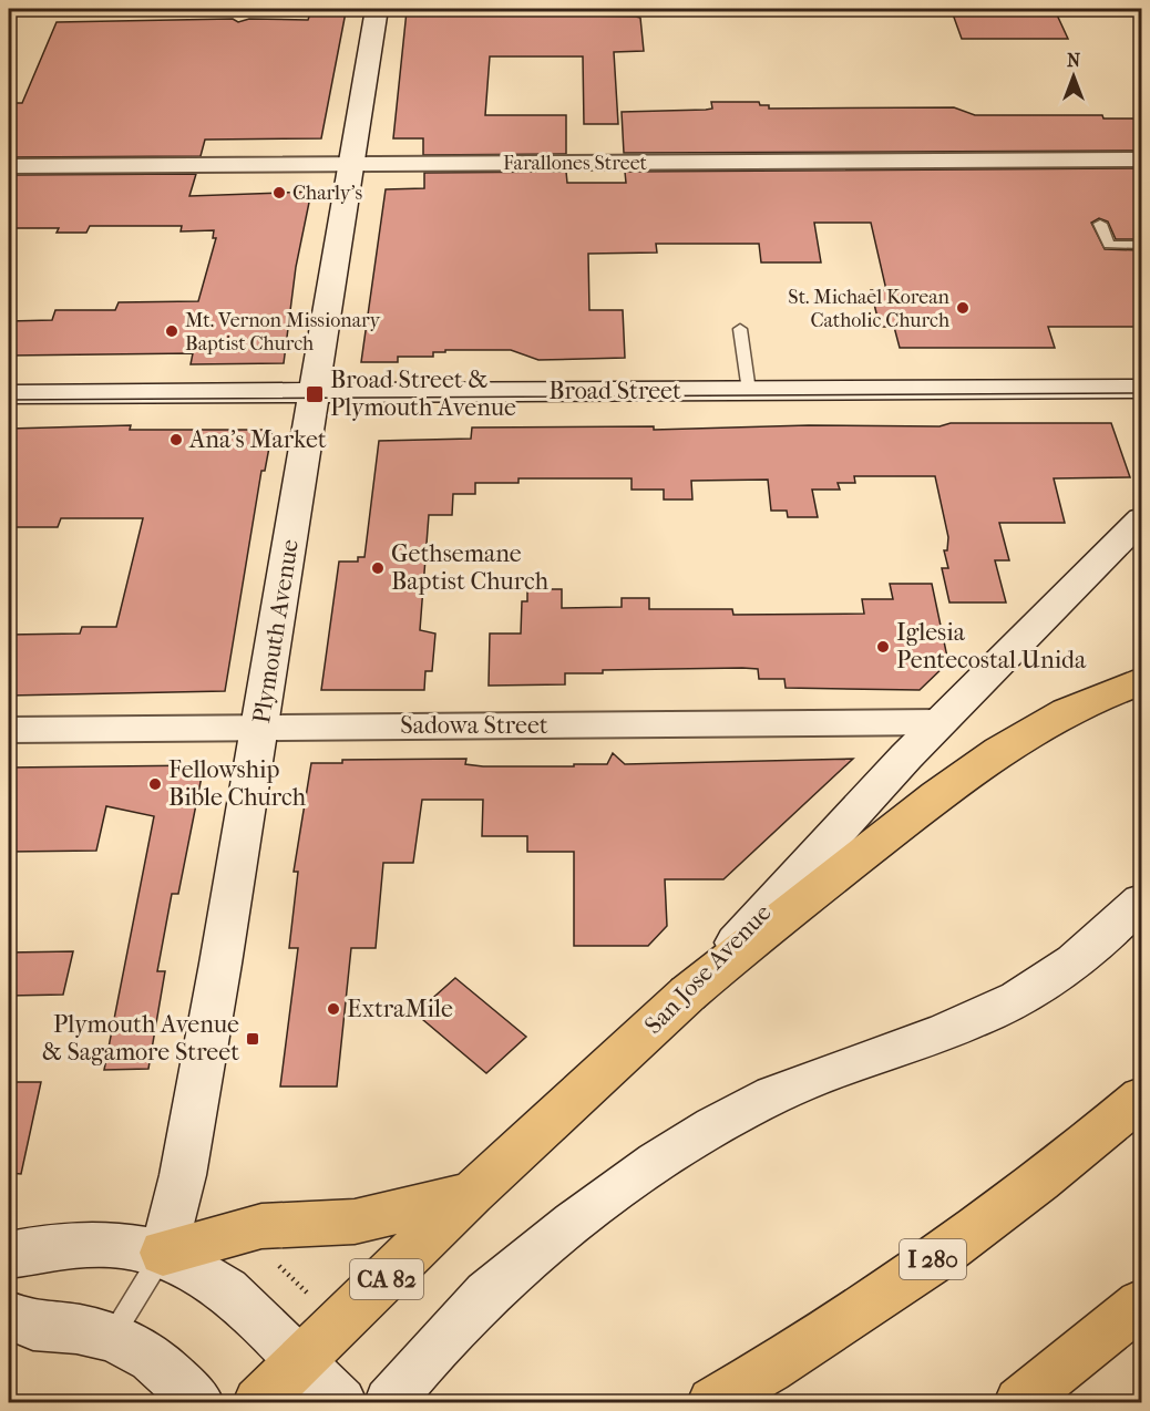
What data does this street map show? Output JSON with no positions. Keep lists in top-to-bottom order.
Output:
{
  "streets": {
    "main road": ["San Jose Avenue", "I 280", "CA 82"],
    "street": [
      "Farallones Street",
      "Broad Street",
      "Plymouth Avenue",
      "Sadowa Street"
    ]
  },
  "crossings": [
    ["Farallones Street", "Plymouth Avenue"],
    ["Broad Street", "Plymouth Avenue"],
    ["Plymouth Avenue", "Sadowa Street"],
    ["Sadowa Street", "San Jose Avenue"]
  ],
  "places": {
    "other": [
      "Charly's",
      "St. Michael Korean Catholic Church",
      "Mt. Vernon Missionary Baptist Church",
      "Ana's Market",
      "Gethsemane Baptist Church",
      "Iglesia Pentecostal Unida",
      "Fellowship Bible Church",
      "ExtraMile"
    ],
    "transit": ["Broad Street & Plymouth Avenue", "Plymouth Avenue & Sagamore Street"]
  },
  "north": "top"
}
